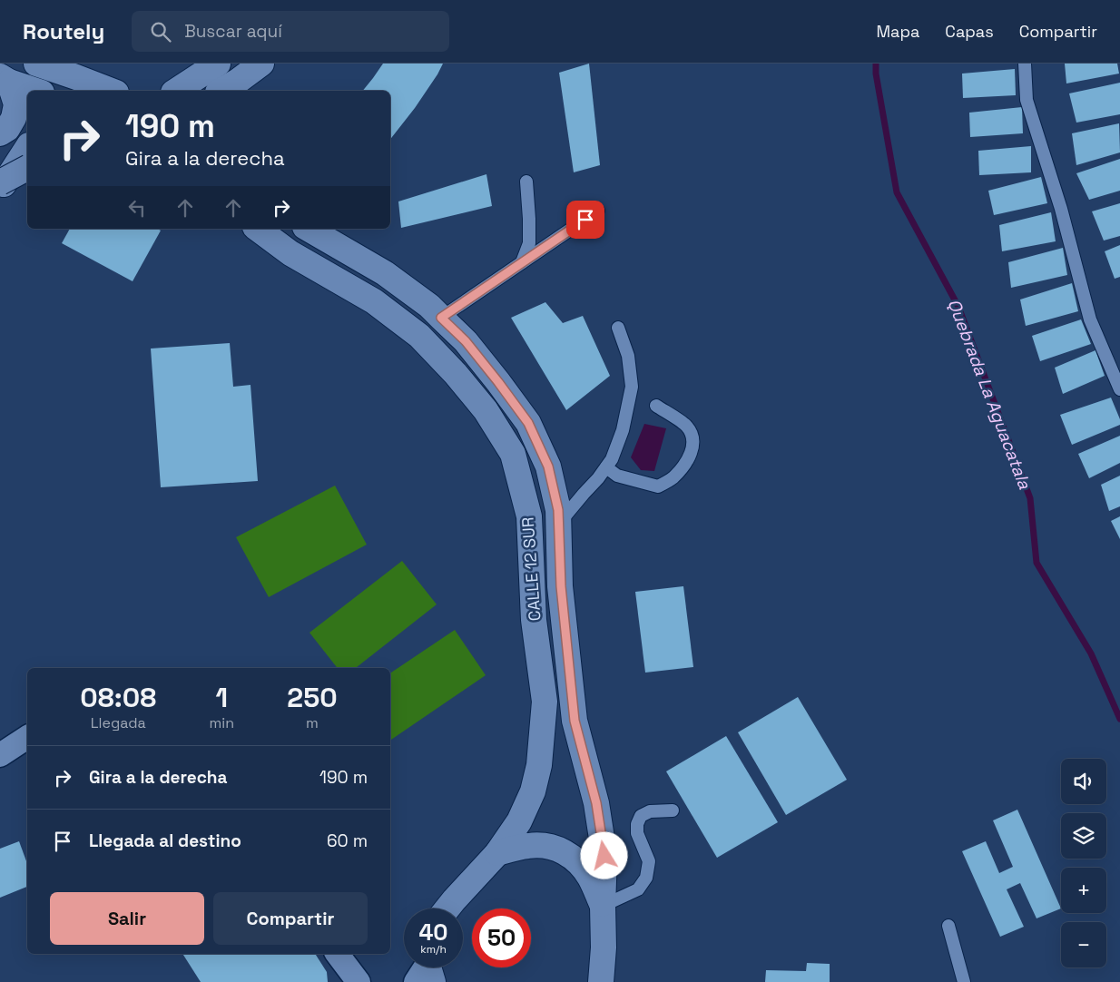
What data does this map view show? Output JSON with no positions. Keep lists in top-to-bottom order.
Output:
{
  "streets": {
    "main road": ["CALLE 12 SUR"]
  },
  "water": ["Quebrada La Aguacatala"],
  "page": {
    "header": "Routely",
    "search": "Buscar aquí",
    "nav": ["Mapa", "Capas", "Compartir"],
    "turn": ["190 m", "Gira a la derecha"],
    "eta": [
      "08:08",
      "Llegada",
      "1",
      "min",
      "250",
      "m"
    ],
    "list": [
      {
        "name": "Gira a la derecha",
        "value": "190 m"
      },
      {
        "name": "Llegada al destino",
        "value": "60 m"
      }
    ],
    "map_buttons": ["+", "−"],
    "buttons": ["Salir", "Compartir"],
    "speed": "40 km/h",
    "limit": "50"
  }
}
